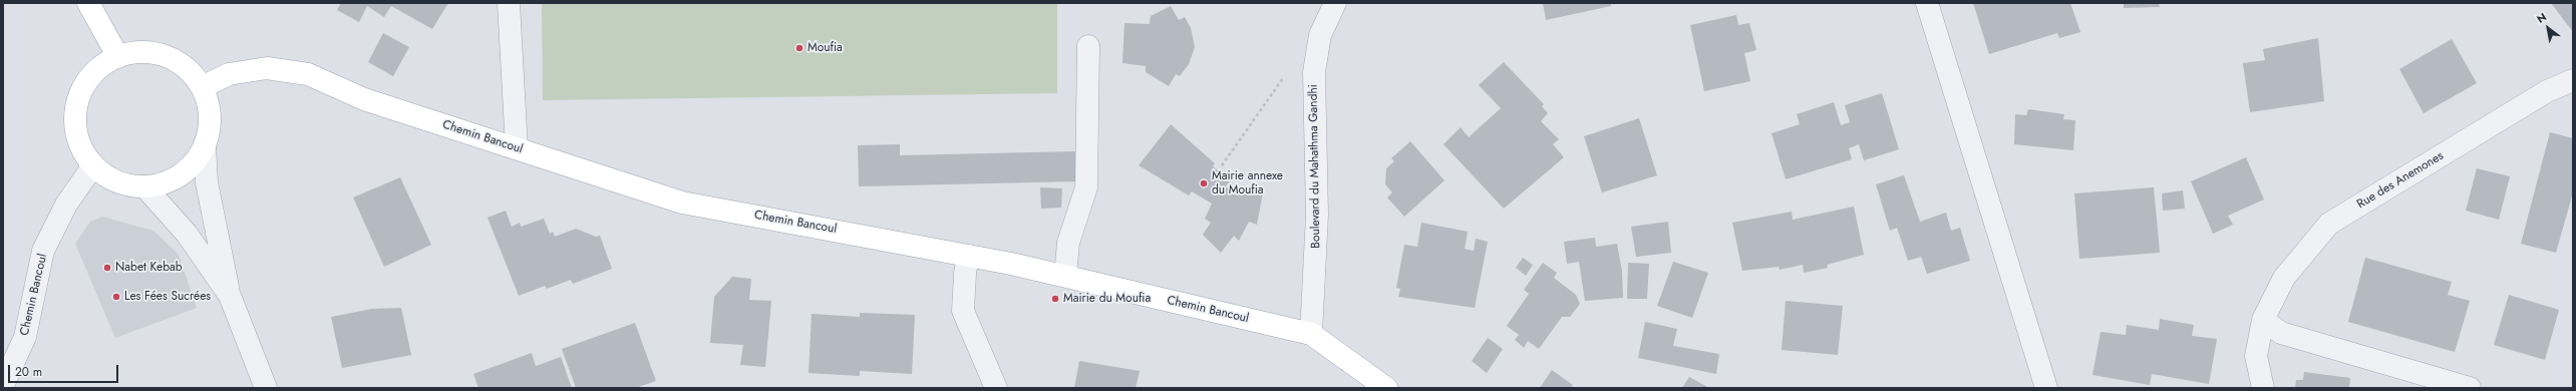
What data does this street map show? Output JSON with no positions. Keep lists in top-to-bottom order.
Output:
{
  "streets": {
    "main road": ["Chemin Bancoul"],
    "street": ["Boulevard du Mahathma Gandhi", "Rue des Anemones"]
  },
  "crossings": [
    ["Chemin Bancoul", "Boulevard du Mahathma Gandhi"]
  ],
  "places": [
    "Moufia",
    "Mairie annexe du Moufia",
    "Nabet Kebab",
    "Les Fées Sucrées",
    "Mairie du Moufia"
  ],
  "scale_bar": "20 m",
  "north": "top left"
}
